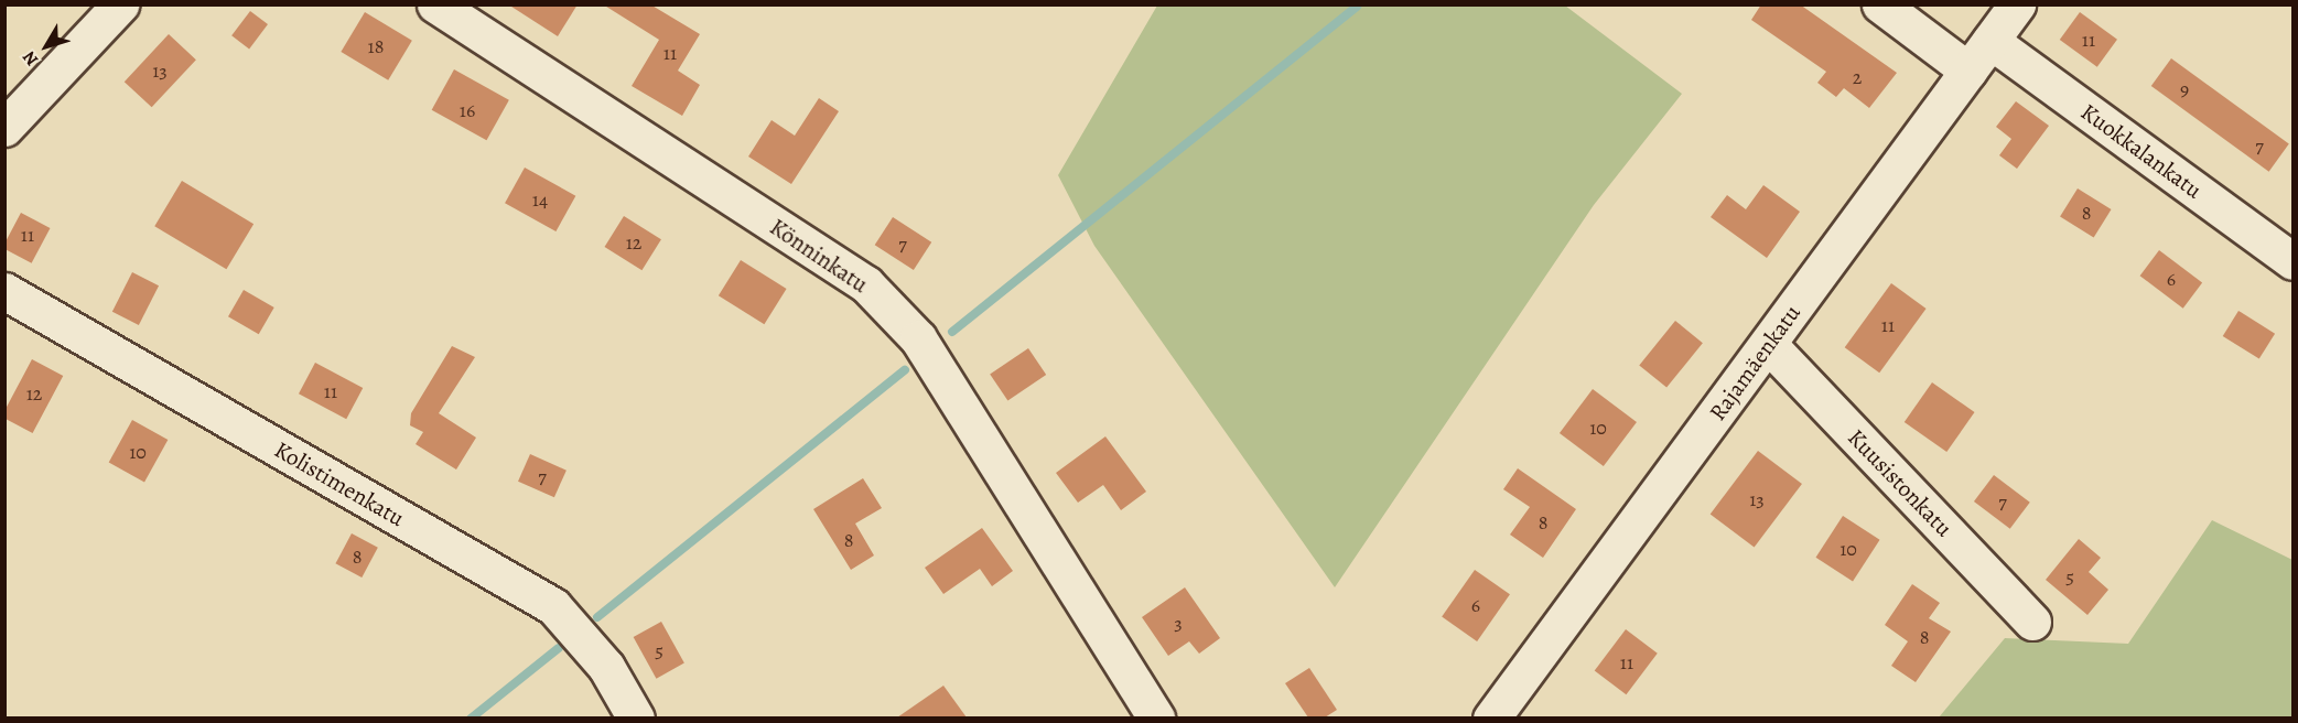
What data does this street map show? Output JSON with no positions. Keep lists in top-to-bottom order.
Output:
{
  "streets": {
    "street": [
      "Kuokkalankatu",
      "Könninkatu",
      "Rajamäenkatu",
      "Kuusistonkatu",
      "Kolistimenkatu"
    ]
  },
  "crossings": [
    ["Kuokkalankatu", "Rajamäenkatu"],
    ["Rajamäenkatu", "Kuusistonkatu"]
  ],
  "house_numbers": [
    "11",
    "18",
    "11",
    "13",
    "2",
    "9",
    "16",
    "7",
    "14",
    "8",
    "11",
    "12",
    "7",
    "6",
    "11",
    "11",
    "12",
    "10",
    "10",
    "7",
    "13",
    "7",
    "8",
    "8",
    "10",
    "8",
    "5",
    "6",
    "3",
    "8",
    "5",
    "11"
  ],
  "north": "bottom left"
}
